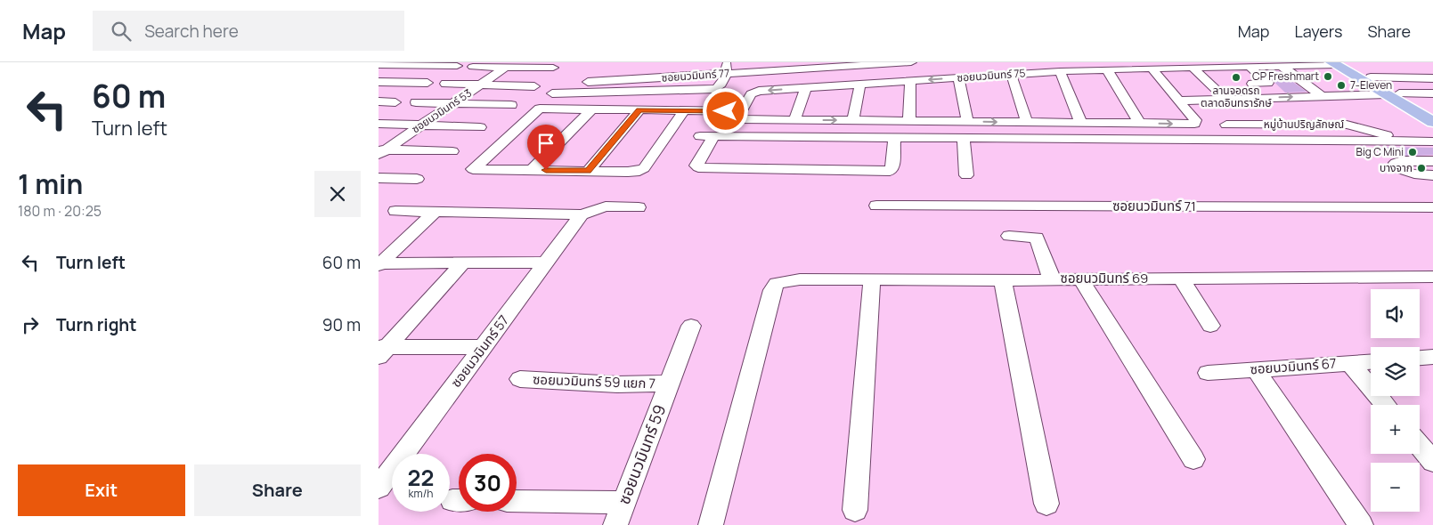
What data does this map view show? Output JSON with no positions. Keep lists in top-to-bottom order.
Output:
{
  "streets": {
    "street": [
      "ซอยนวมินทร์ 77",
      "ซอยนวมินทร์ 75",
      "ซอยนวมินทร์ 53",
      "หมู่บ้านปริญลักษณ์",
      "ซอยนวมินทร์ 71",
      "ซอยนวมินทร์ 69",
      "ซอยนวมินทร์ 57",
      "ซอยนวมินทร์ 67",
      "ซอยนวมินทร์ 59 แยก 7",
      "ซอยนวมินทร์ 59"
    ]
  },
  "crossings": [
    ["ซอยนวมินทร์ 59 แยก 7", "ซอยนวมินทร์ 59"]
  ],
  "places": [
    "CP Freshmart",
    "ลานจอดรถ ตลาดอินทรารักษ์",
    "7-Eleven",
    "Big C Mini",
    "บางจาก"
  ],
  "page": {
    "header": "Map",
    "search": "Search here",
    "nav": ["Map", "Layers", "Share"],
    "turn": ["60 m", "Turn left"],
    "heading": ["1 min", "180 m · 20:25"],
    "list": [
      {
        "name": "Turn left",
        "value": "60 m"
      },
      {
        "name": "Turn right",
        "value": "90 m"
      }
    ],
    "map_buttons": ["+", "−"],
    "speed": "22 km/h",
    "limit": "30",
    "buttons": ["Exit", "Share"]
  }
}
